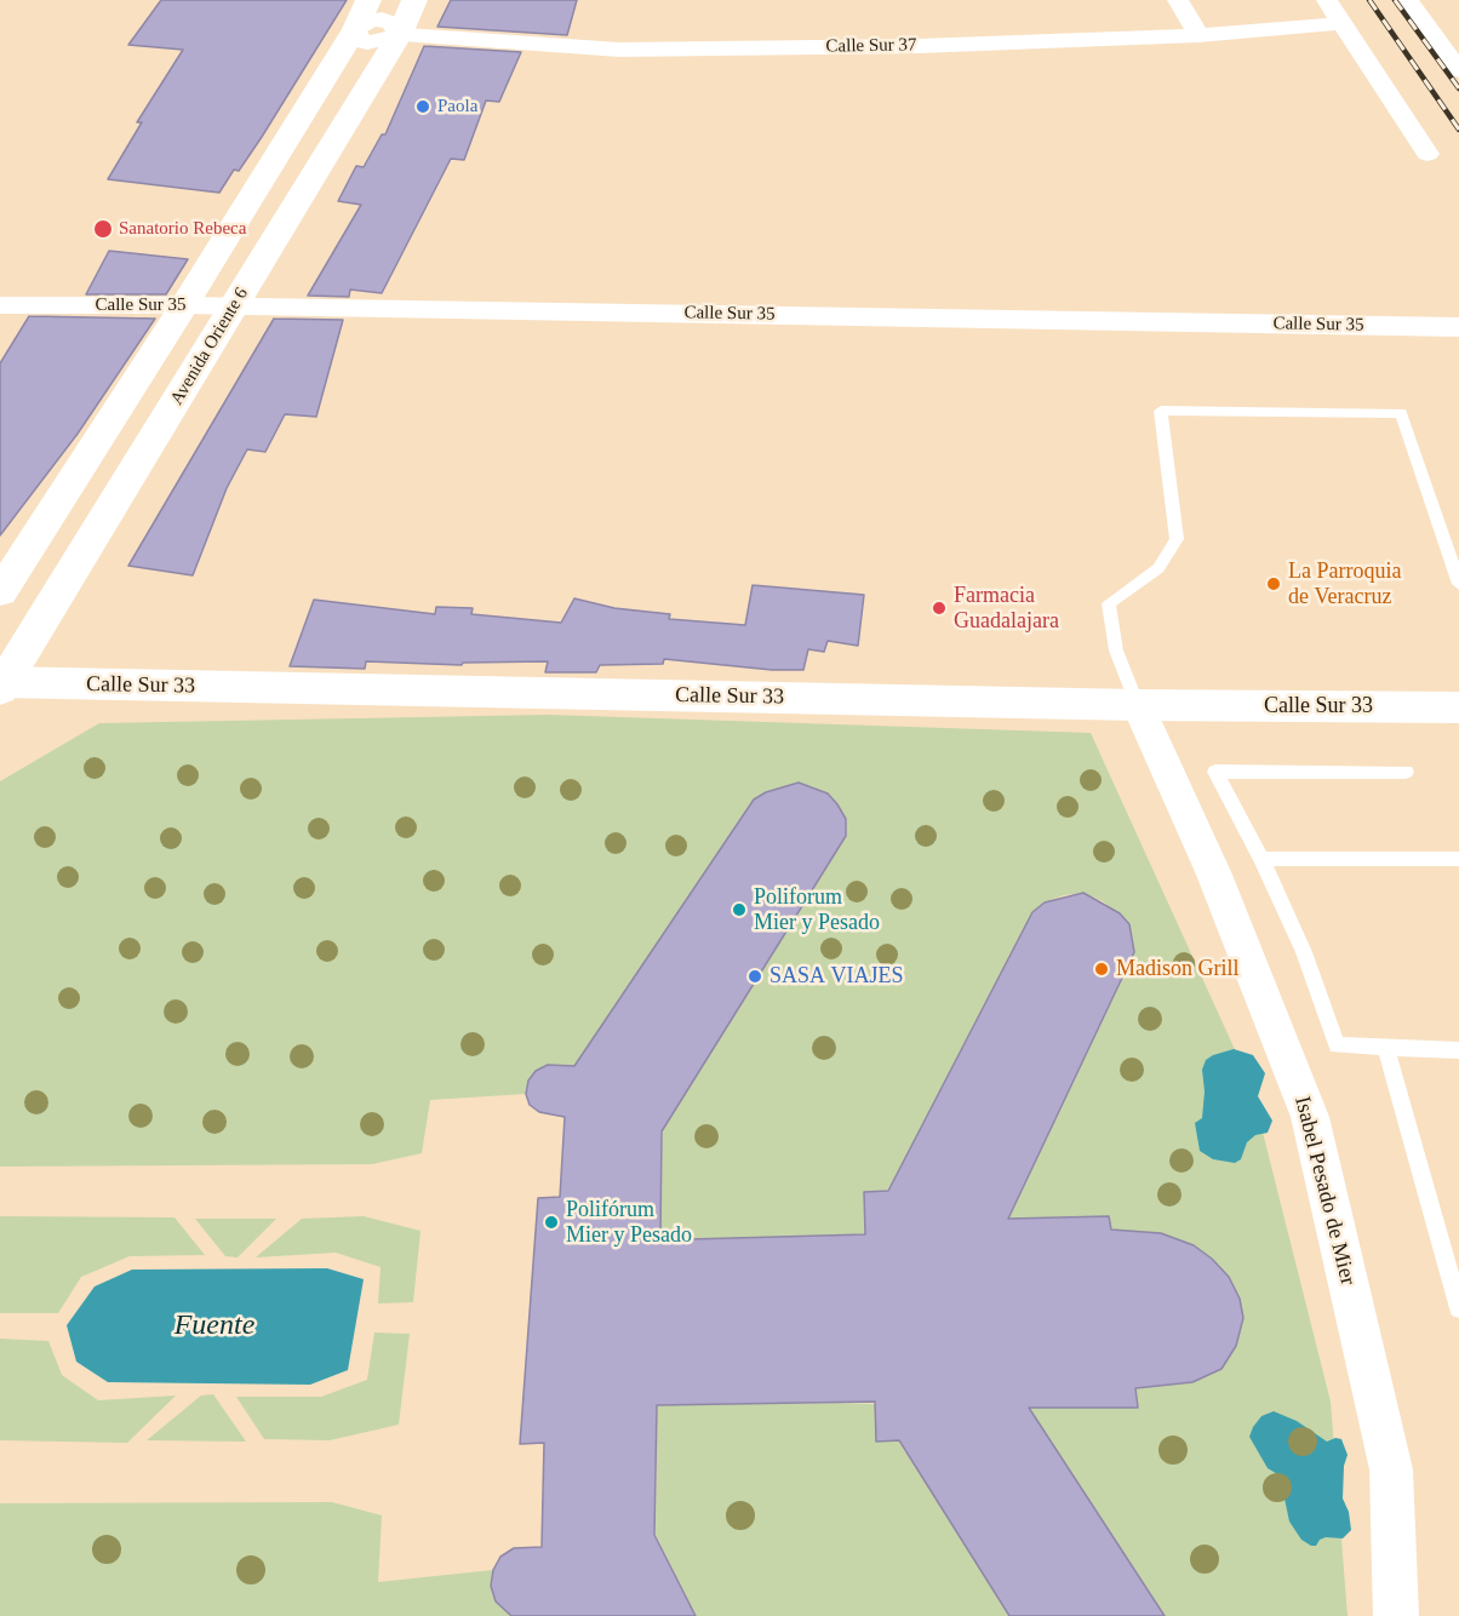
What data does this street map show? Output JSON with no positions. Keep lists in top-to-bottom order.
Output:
{
  "streets": {
    "main road": ["Avenida Oriente 6", "Calle Sur 33"],
    "street": ["Calle Sur 37", "Calle Sur 35", "Isabel Pesado de Mier"]
  },
  "crossings": [
    ["Calle Sur 37", "Avenida Oriente 6"],
    ["Calle Sur 35", "Avenida Oriente 6"],
    ["Avenida Oriente 6", "Calle Sur 33"],
    ["Calle Sur 33", "Isabel Pesado de Mier"]
  ],
  "water": ["Fuente"],
  "places": [
    "Paola",
    "Sanatorio Rebeca",
    "La Parroquia de Veracruz",
    "Farmacia Guadalajara",
    "Poliforum Mier y Pesado",
    "Madison Grill",
    "SASA VIAJES",
    "Polifórum Mier y Pesado"
  ]
}
